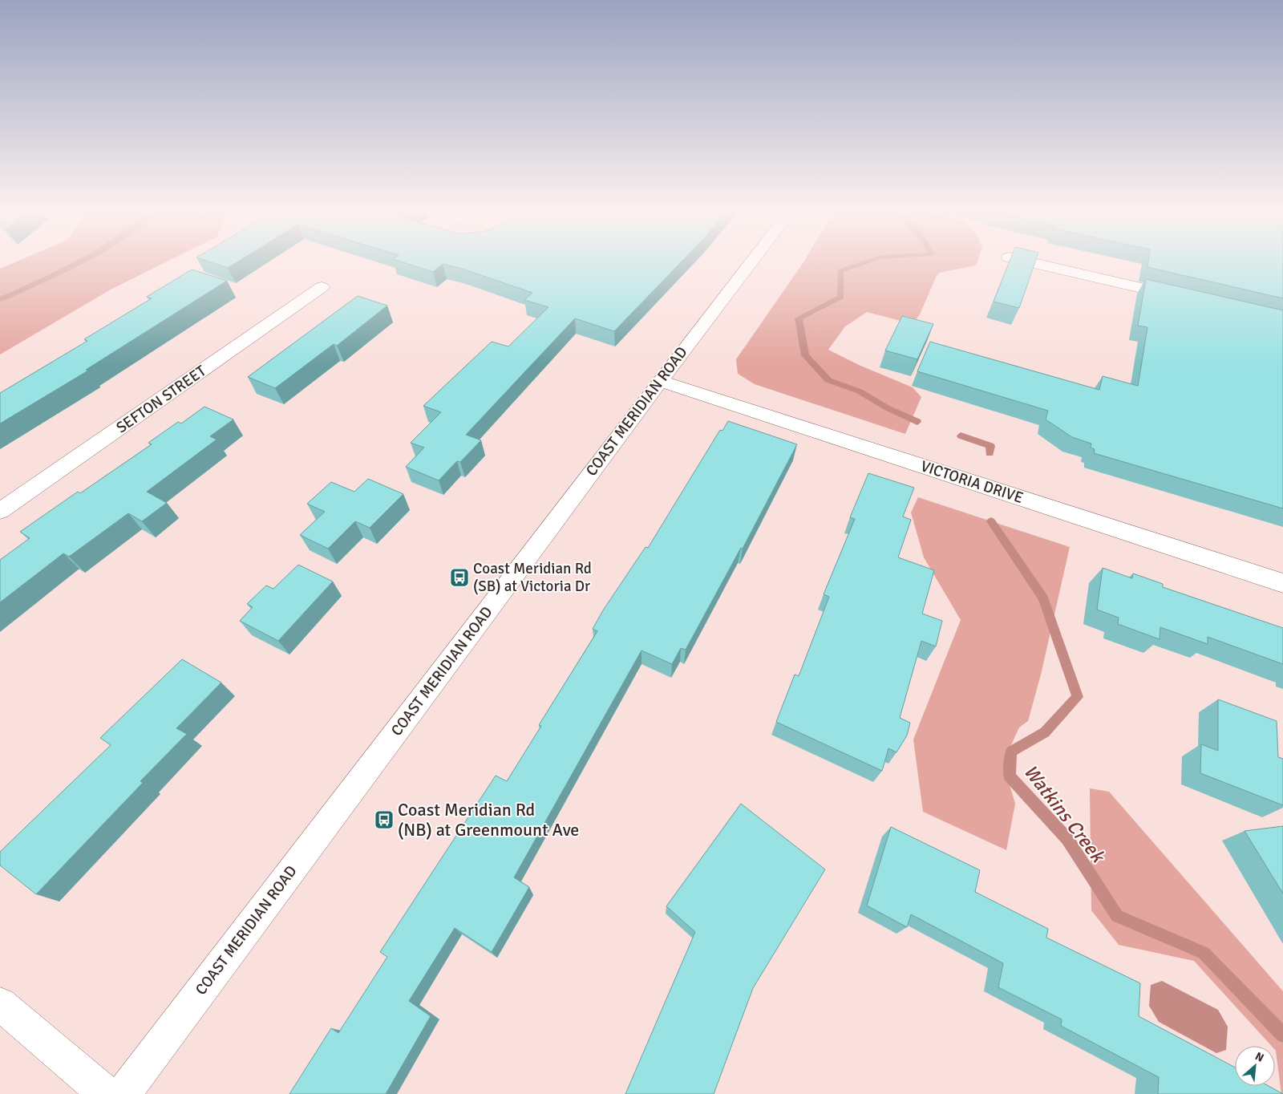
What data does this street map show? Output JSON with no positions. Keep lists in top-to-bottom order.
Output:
{
  "streets": {
    "main road": ["SEFTON STREET", "COAST MERIDIAN ROAD", "VICTORIA DRIVE"]
  },
  "crossings": [
    ["COAST MERIDIAN ROAD", "VICTORIA DRIVE"]
  ],
  "water": ["Watkins Creek"],
  "places": {
    "bus stop": ["Coast Meridian Rd (SB) at Victoria Dr", "Coast Meridian Rd (NB) at Greenmount Ave"]
  },
  "north": "top right"
}
